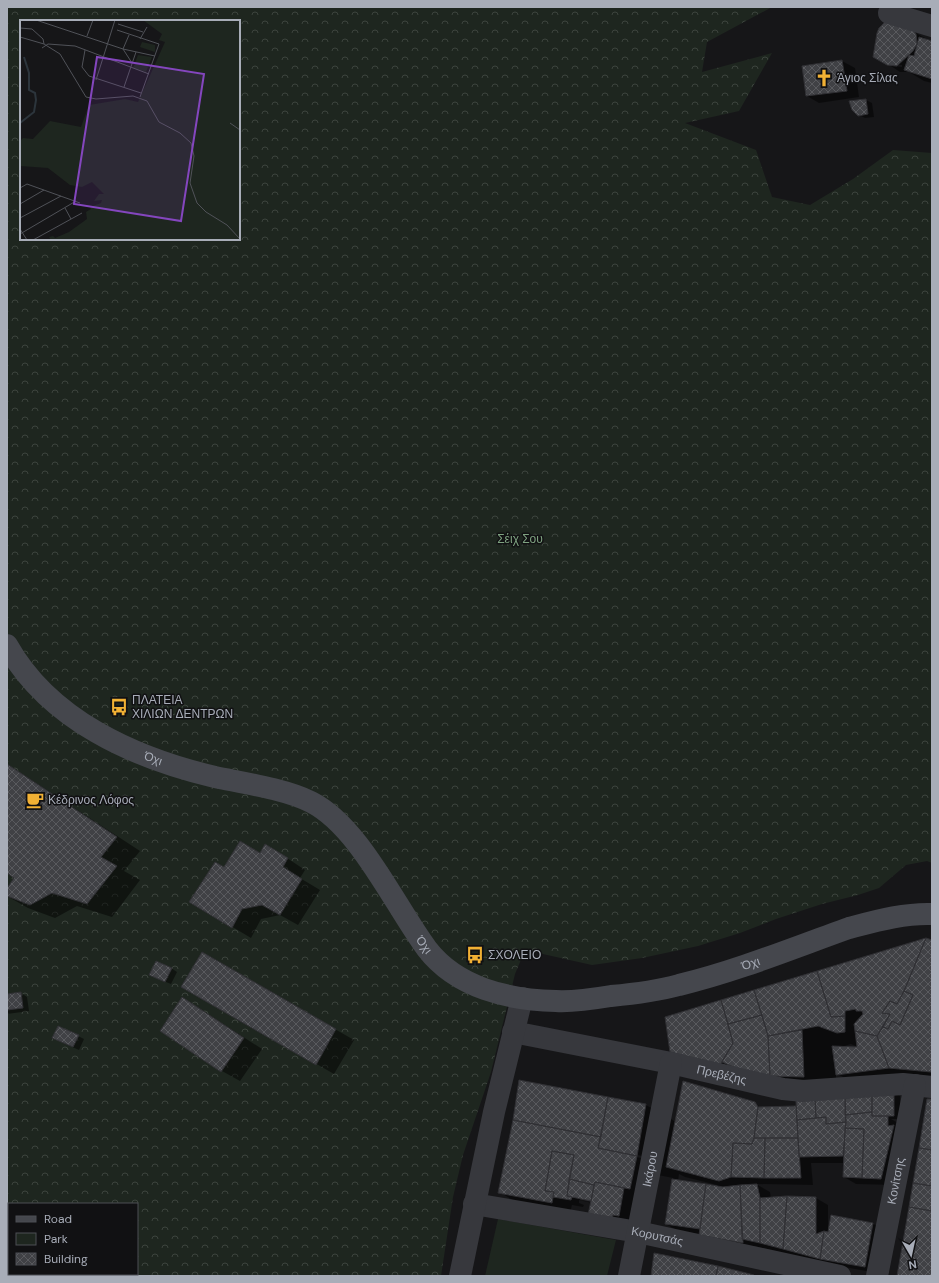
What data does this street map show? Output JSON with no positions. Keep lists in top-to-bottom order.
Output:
{
  "streets": {
    "main road": ["Όχι"],
    "street": [
      "Πρεβέζης",
      "Ικάρου",
      "Κονίτσης",
      "Κορυτσάς"
    ]
  },
  "crossings": [
    ["Πρεβέζης", "Ικάρου"],
    ["Πρεβέζης", "Κονίτσης"],
    ["Ικάρου", "Κορυτσάς"]
  ],
  "parks": ["Σέιχ Σου"],
  "places": {
    "church": ["Άγιος Σίλας"],
    "bus stop": ["ΠΛΑΤΕΙΑ ΧΙΛΙΩΝ ΔΕΝΤΡΩΝ", "ΣΧΟΛΕΙΟ"],
    "cafe": ["Κέδρινος Λόφος"]
  },
  "legend": ["Road", "Park", "Building"],
  "north": "bottom"
}
